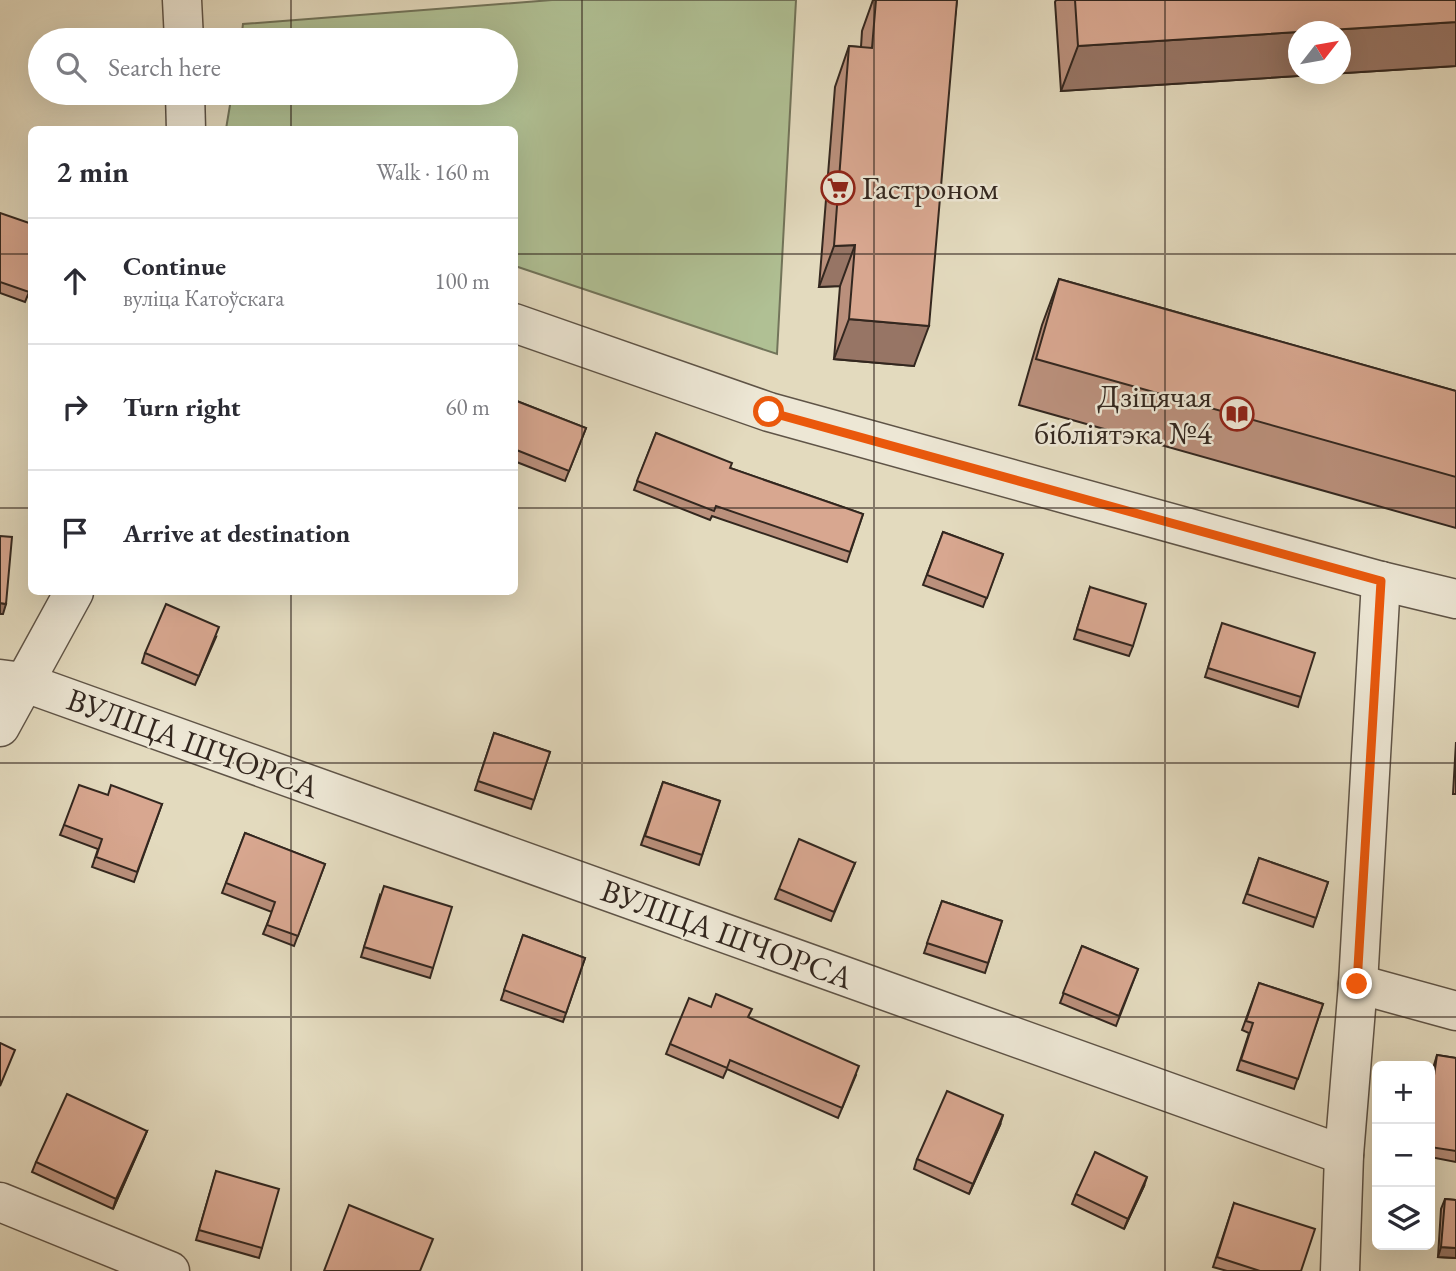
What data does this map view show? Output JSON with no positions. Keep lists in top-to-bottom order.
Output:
{
  "streets": {
    "street": ["ВУЛІЦА ШЧОРСА"]
  },
  "places": {
    "supermarket": ["Гастроном"],
    "library": ["Дзіцячая бібліятэка №4"]
  },
  "north": "top right",
  "page": {
    "search": "Search here",
    "heading": ["2 min", "Walk · 160 m"],
    "list": [
      ["Continue", "вуліца Катоўскага", "100 m"],
      ["Turn right", "60 m"],
      "Arrive at destination"
    ],
    "map_buttons": ["+", "−"]
  }
}
